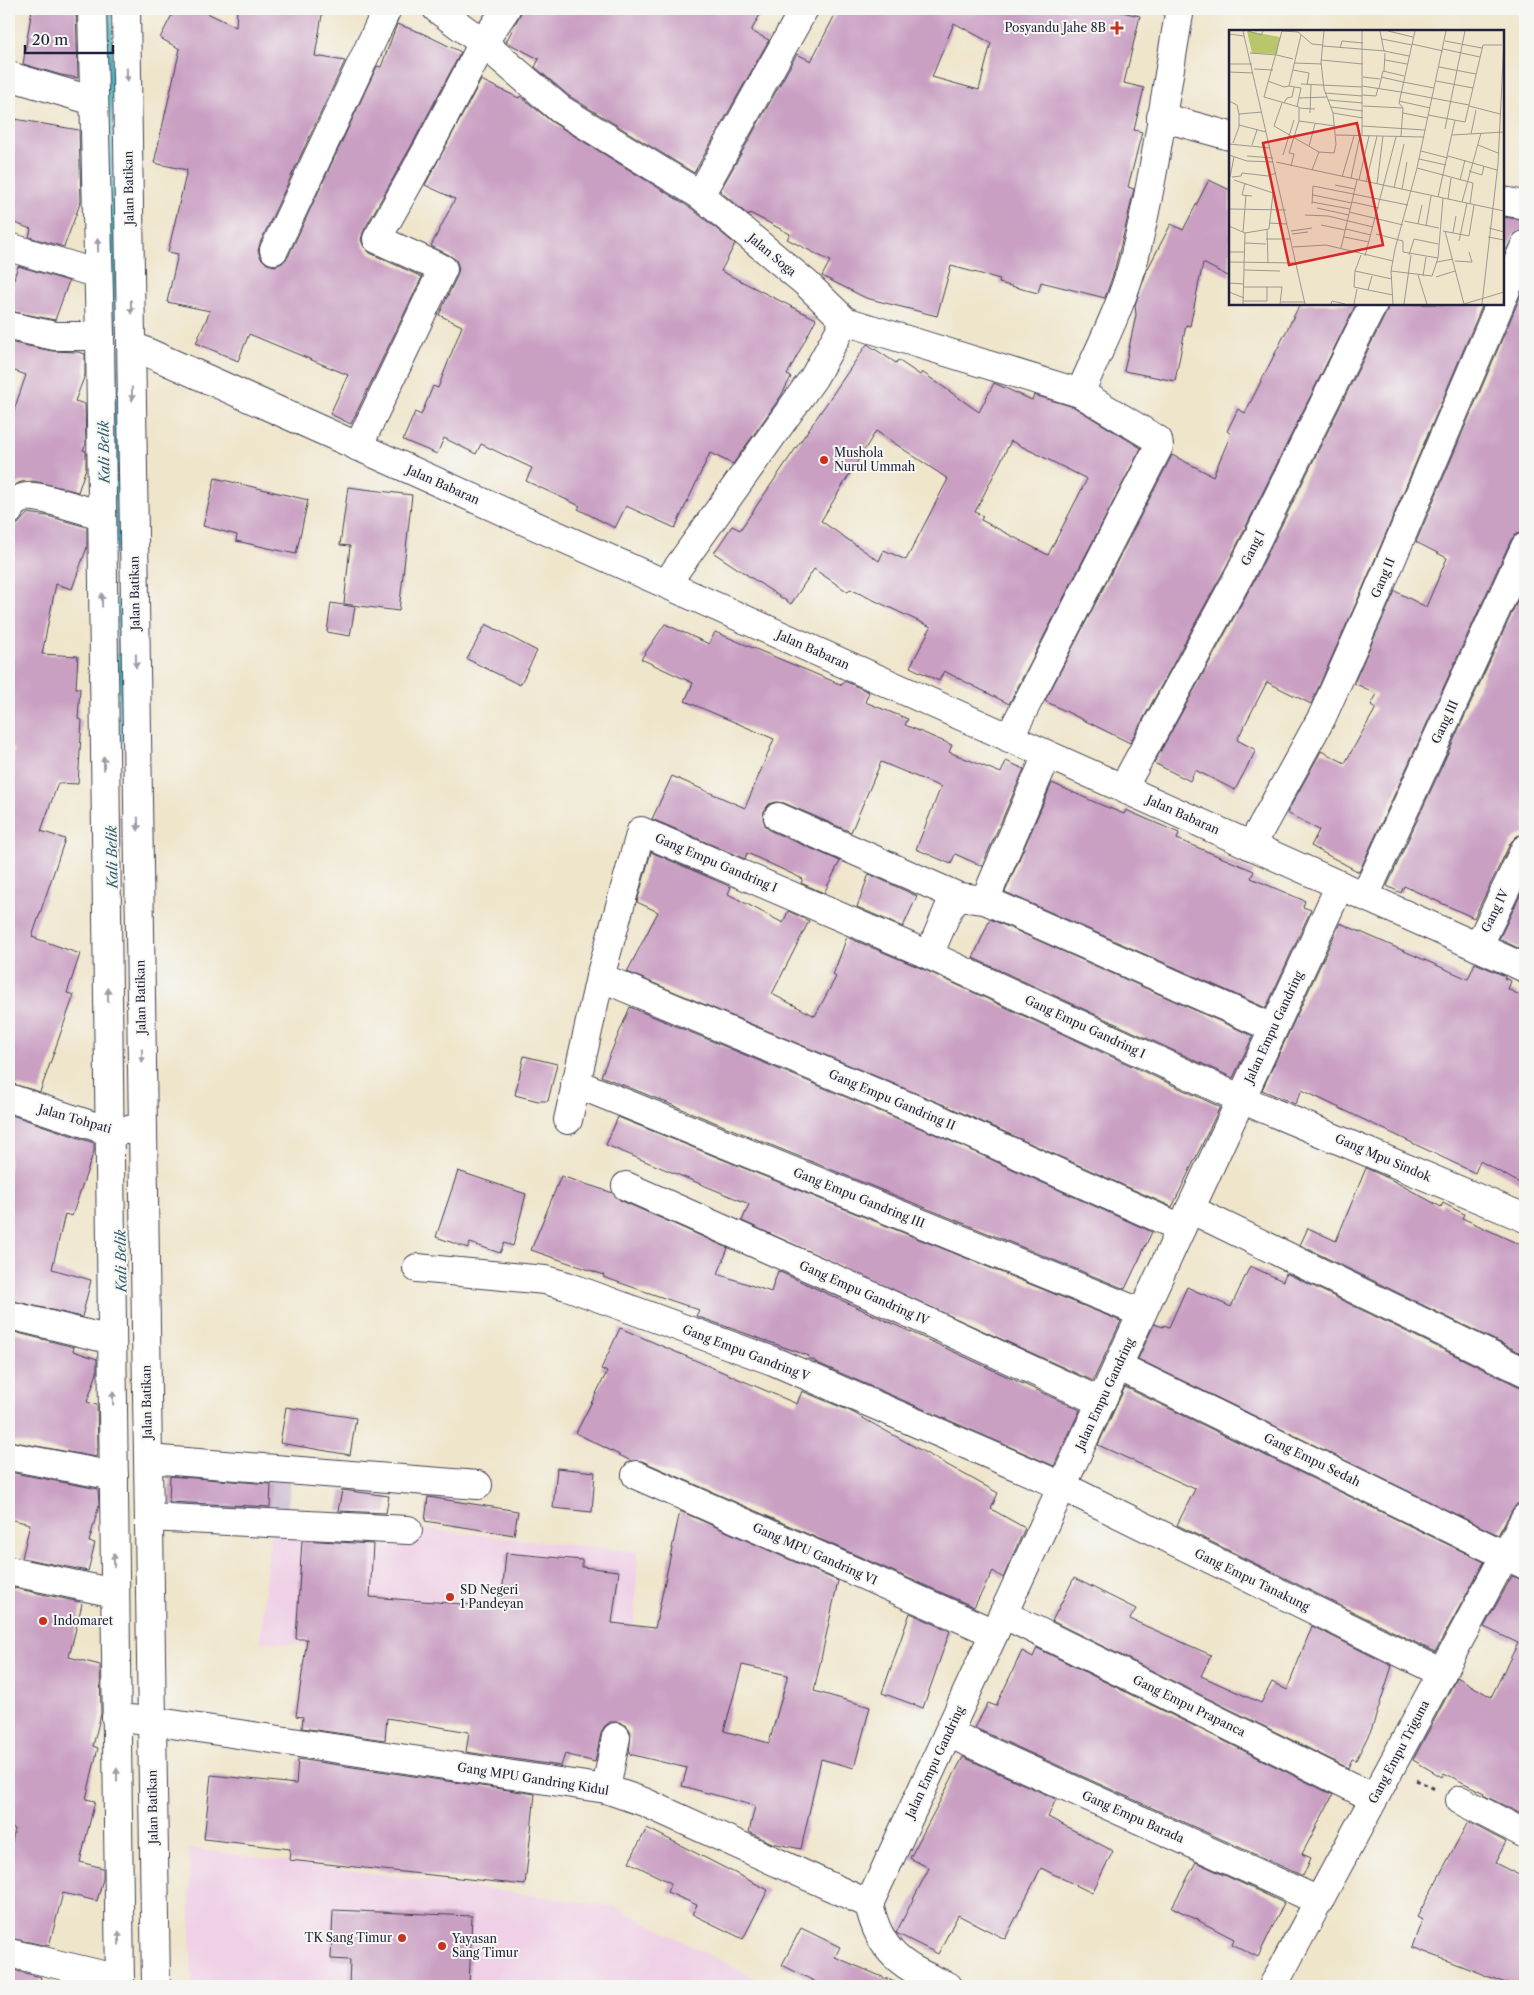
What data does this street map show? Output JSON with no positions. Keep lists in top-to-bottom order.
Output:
{
  "streets": {
    "street": [
      "Jalan Batikan",
      "Jalan Soga",
      "Jalan Babaran",
      "Gang I",
      "Gang II",
      "Gang III",
      "Gang Empu Gandring I",
      "Gang IV",
      "Jalan Empu Gandring",
      "Gang Empu Gandring II",
      "Jalan Tohpati",
      "Gang Mpu Sindok",
      "Gang Empu Gandring III",
      "Gang Empu Gandring IV",
      "Gang Empu Gandring V",
      "Gang Empu Sedah",
      "Gang MPU Gandring VI",
      "Gang Empu Tanakung",
      "Gang Empu Prapanca",
      "Gang Empu Triguna",
      "Gang MPU Gandring Kidul",
      "Gang Empu Barada"
    ]
  },
  "crossings": [
    ["Jalan Batikan", "Jalan Babaran"],
    ["Jalan Batikan", "Jalan Tohpati"],
    ["Jalan Batikan", "Gang MPU Gandring Kidul"],
    ["Jalan Babaran", "Gang I"],
    ["Jalan Babaran", "Gang II"],
    ["Jalan Babaran", "Gang III"],
    ["Jalan Babaran", "Gang IV"],
    ["Jalan Babaran", "Jalan Empu Gandring"],
    ["Gang Empu Gandring I", "Jalan Empu Gandring"],
    ["Gang Empu Gandring I", "Gang Empu Gandring II"],
    ["Gang Empu Gandring I", "Gang Mpu Sindok"],
    ["Jalan Empu Gandring", "Gang Empu Gandring II"],
    ["Jalan Empu Gandring", "Gang Mpu Sindok"],
    ["Jalan Empu Gandring", "Gang Empu Gandring III"],
    ["Jalan Empu Gandring", "Gang Empu Gandring IV"],
    ["Jalan Empu Gandring", "Gang Empu Gandring V"],
    ["Jalan Empu Gandring", "Gang Empu Sedah"],
    ["Jalan Empu Gandring", "Gang MPU Gandring VI"],
    ["Jalan Empu Gandring", "Gang Empu Tanakung"],
    ["Jalan Empu Gandring", "Gang Empu Prapanca"],
    ["Jalan Empu Gandring", "Gang MPU Gandring Kidul"],
    ["Jalan Empu Gandring", "Gang Empu Barada"],
    ["Gang Empu Gandring V", "Gang Empu Tanakung"],
    ["Gang Empu Sedah", "Gang Empu Triguna"],
    ["Gang MPU Gandring VI", "Gang Empu Prapanca"],
    ["Gang Empu Tanakung", "Gang Empu Triguna"],
    ["Gang Empu Prapanca", "Gang Empu Triguna"],
    ["Gang Empu Triguna", "Gang Empu Barada"]
  ],
  "water": ["Kali Belik"],
  "places": {
    "health": ["Posyandu Jahe 8B"],
    "other": [
      "Mushola Nurul Ummah",
      "SD Negeri 1 Pandeyan",
      "Indomaret",
      "TK Sang Timur",
      "Yayasan Sang Timur"
    ]
  },
  "scale_bar": "20 m"
}
